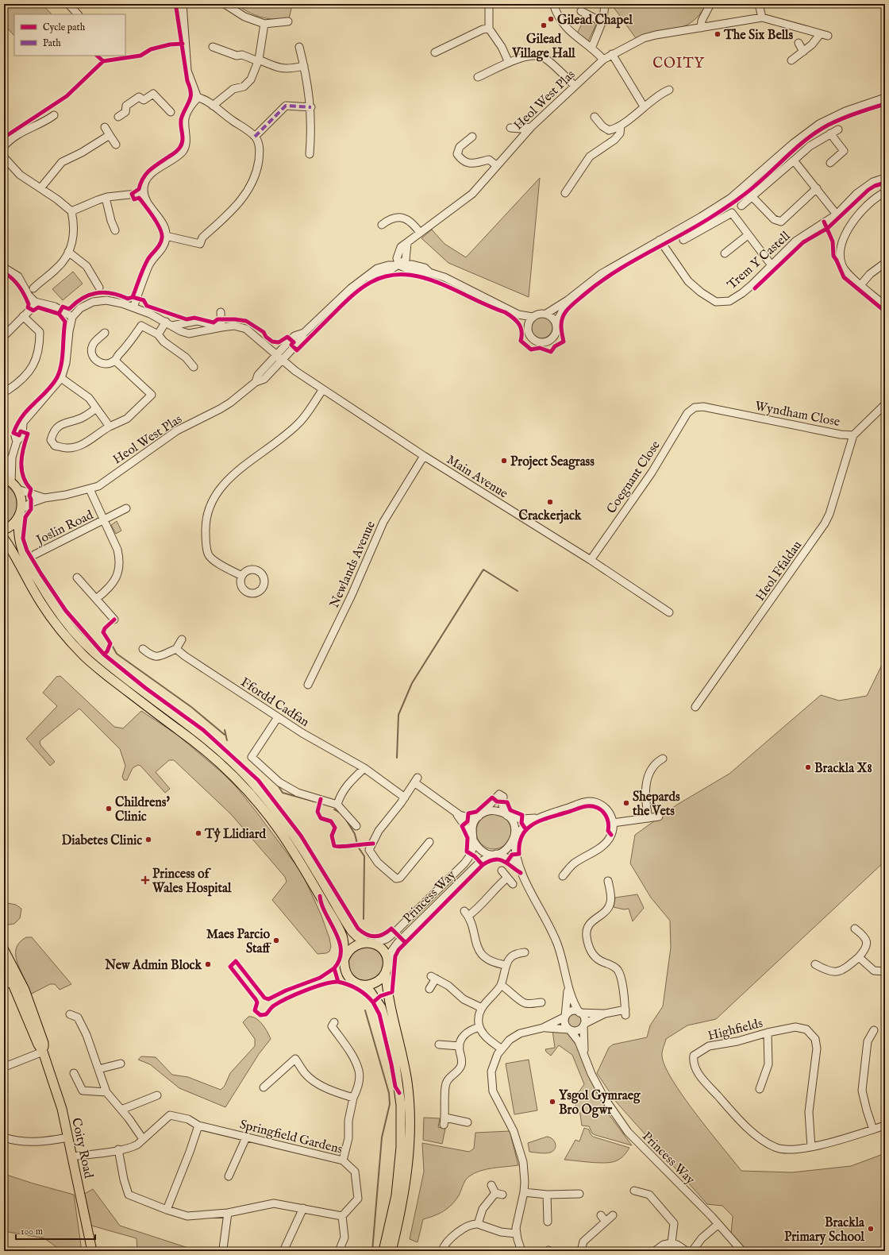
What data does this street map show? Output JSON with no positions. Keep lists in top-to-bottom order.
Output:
{
  "streets": {
    "main road": ["Coity Road"],
    "street": [
      "Heol West Plas",
      "Trem Y Castell",
      "Wyndham Close",
      "Main Avenue",
      "Coegnant Close",
      "Joslin Road",
      "Newlands Avenue",
      "Heol Ffaldau",
      "Ffordd Cadfan",
      "Princess Way",
      "Highfields",
      "Springfield Gardens"
    ]
  },
  "crossings": [
    ["Heol West Plas", "Main Avenue"],
    ["Heol West Plas", "Joslin Road"],
    ["Wyndham Close", "Coegnant Close"],
    ["Wyndham Close", "Heol Ffaldau"],
    ["Main Avenue", "Coegnant Close"],
    ["Main Avenue", "Newlands Avenue"]
  ],
  "districts": ["COITY"],
  "places": {
    "other": [
      "Gilead Chapel",
      "Gilead Village Hall",
      "The Six Bells",
      "Project Seagrass",
      "Crackerjack",
      "Brackla X8",
      "Shepards the Vets",
      "Childrens' Clinic",
      "Tŷ Llidiard",
      "Diabetes Clinic",
      "Maes Parcio Staff",
      "New Admin Block",
      "Ysgol Gymraeg Bro Ogwr",
      "Brackla Primary School"
    ],
    "health": ["Princess of Wales Hospital"]
  },
  "legend": ["Cycle path", "Path"],
  "scale_bar": "100 m"
}
